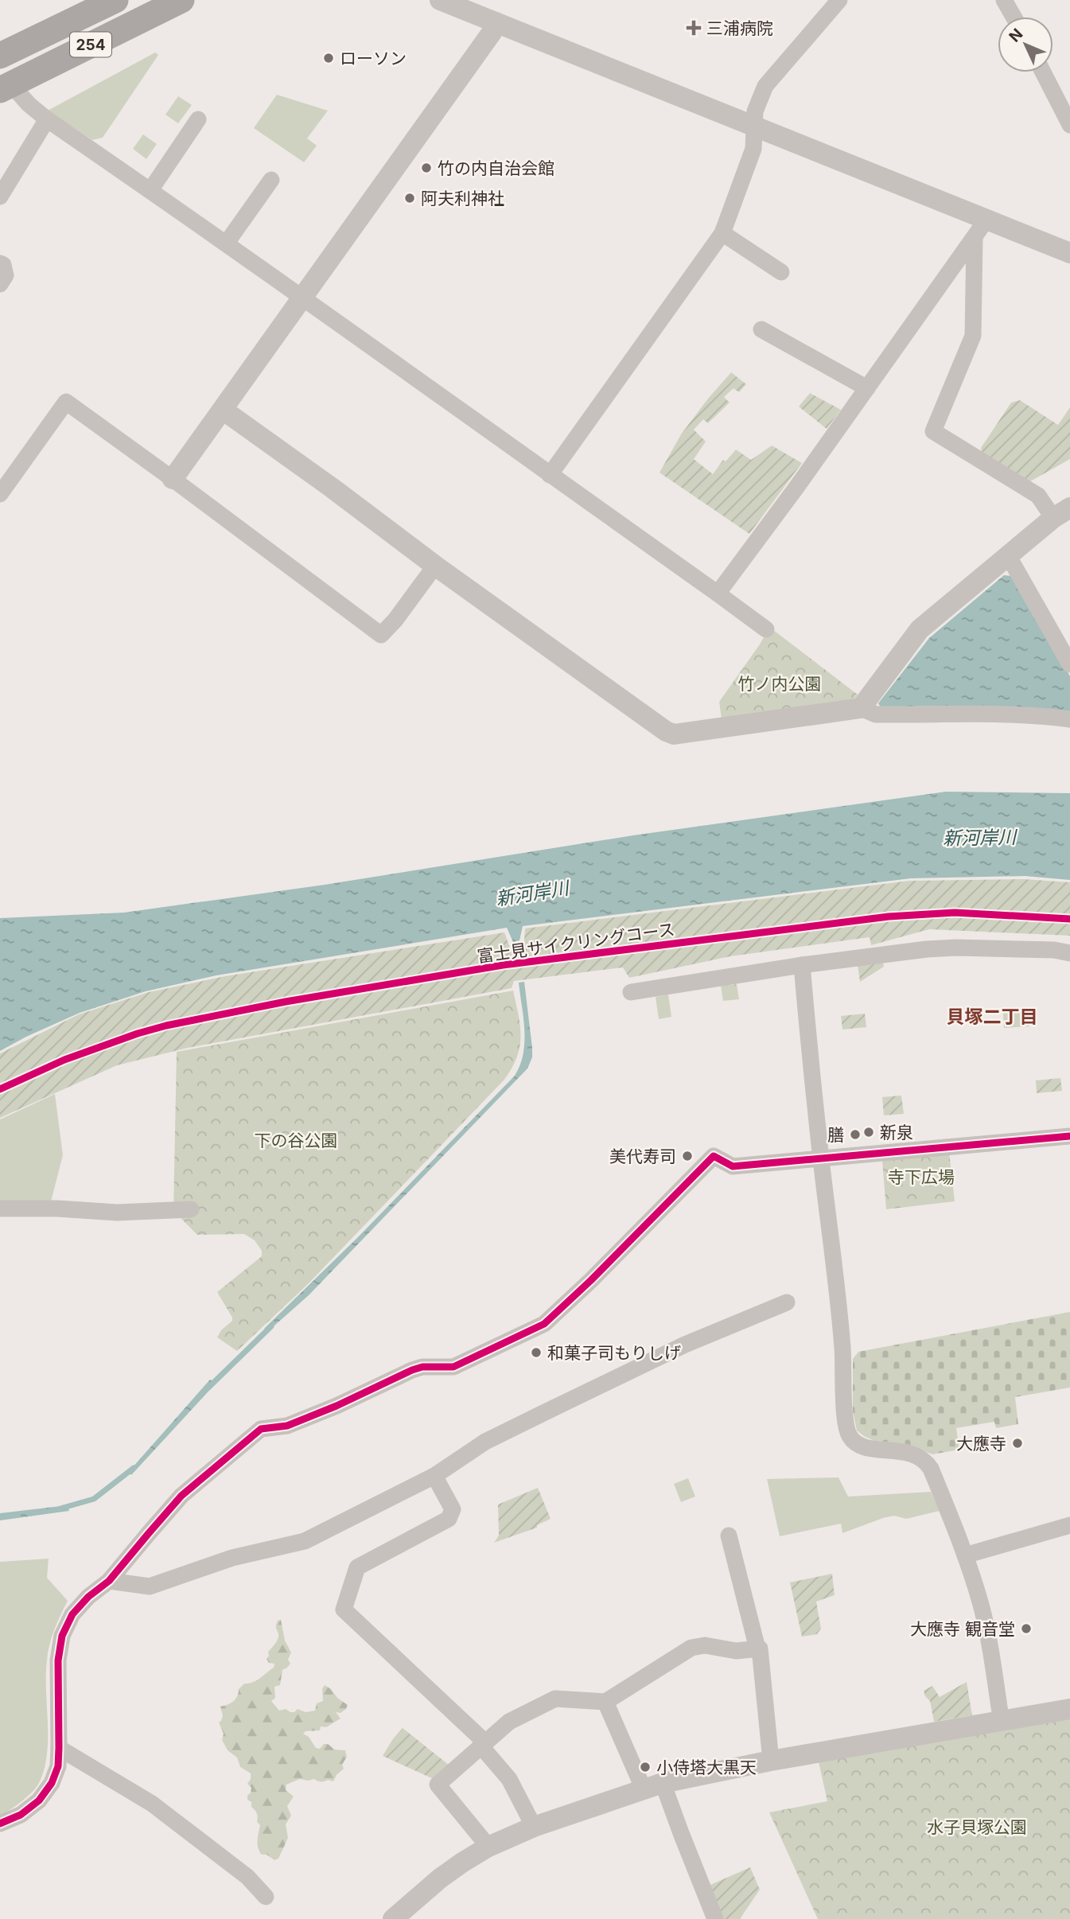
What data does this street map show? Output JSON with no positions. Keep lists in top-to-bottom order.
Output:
{
  "streets": {
    "highway": ["254"],
    "cycle path": ["富士見サイクリングコース"]
  },
  "districts": ["貝塚二丁目"],
  "water": ["新河岸川"],
  "parks": [
    "竹ノ内公園",
    "下の谷公園",
    "寺下広場",
    "水子貝塚公園"
  ],
  "places": {
    "health": ["三浦病院"],
    "other": [
      "ローソン",
      "竹の内自治会館",
      "阿夫利神社",
      "新泉",
      "膳",
      "美代寿司",
      "和菓子司もりしげ",
      "大應寺",
      "大應寺 観音堂",
      "小侍塔大黒天"
    ]
  },
  "north": "top left"
}
